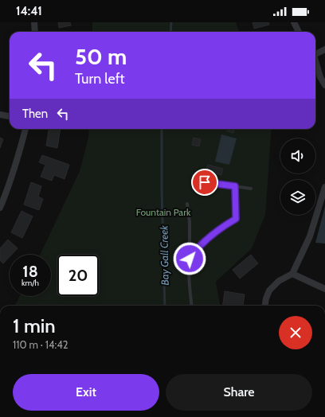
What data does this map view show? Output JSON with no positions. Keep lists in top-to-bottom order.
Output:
{
  "water": ["Bay Gall Creek"],
  "parks": ["Fountain Park"],
  "page": {
    "status": "14:41",
    "turn": ["50 m", "Turn left"],
    "then": "Then",
    "speed": "18 km/h",
    "limit": "20",
    "heading": ["1 min", "110 m · 14:42"],
    "buttons": ["Exit", "Share"]
  }
}
